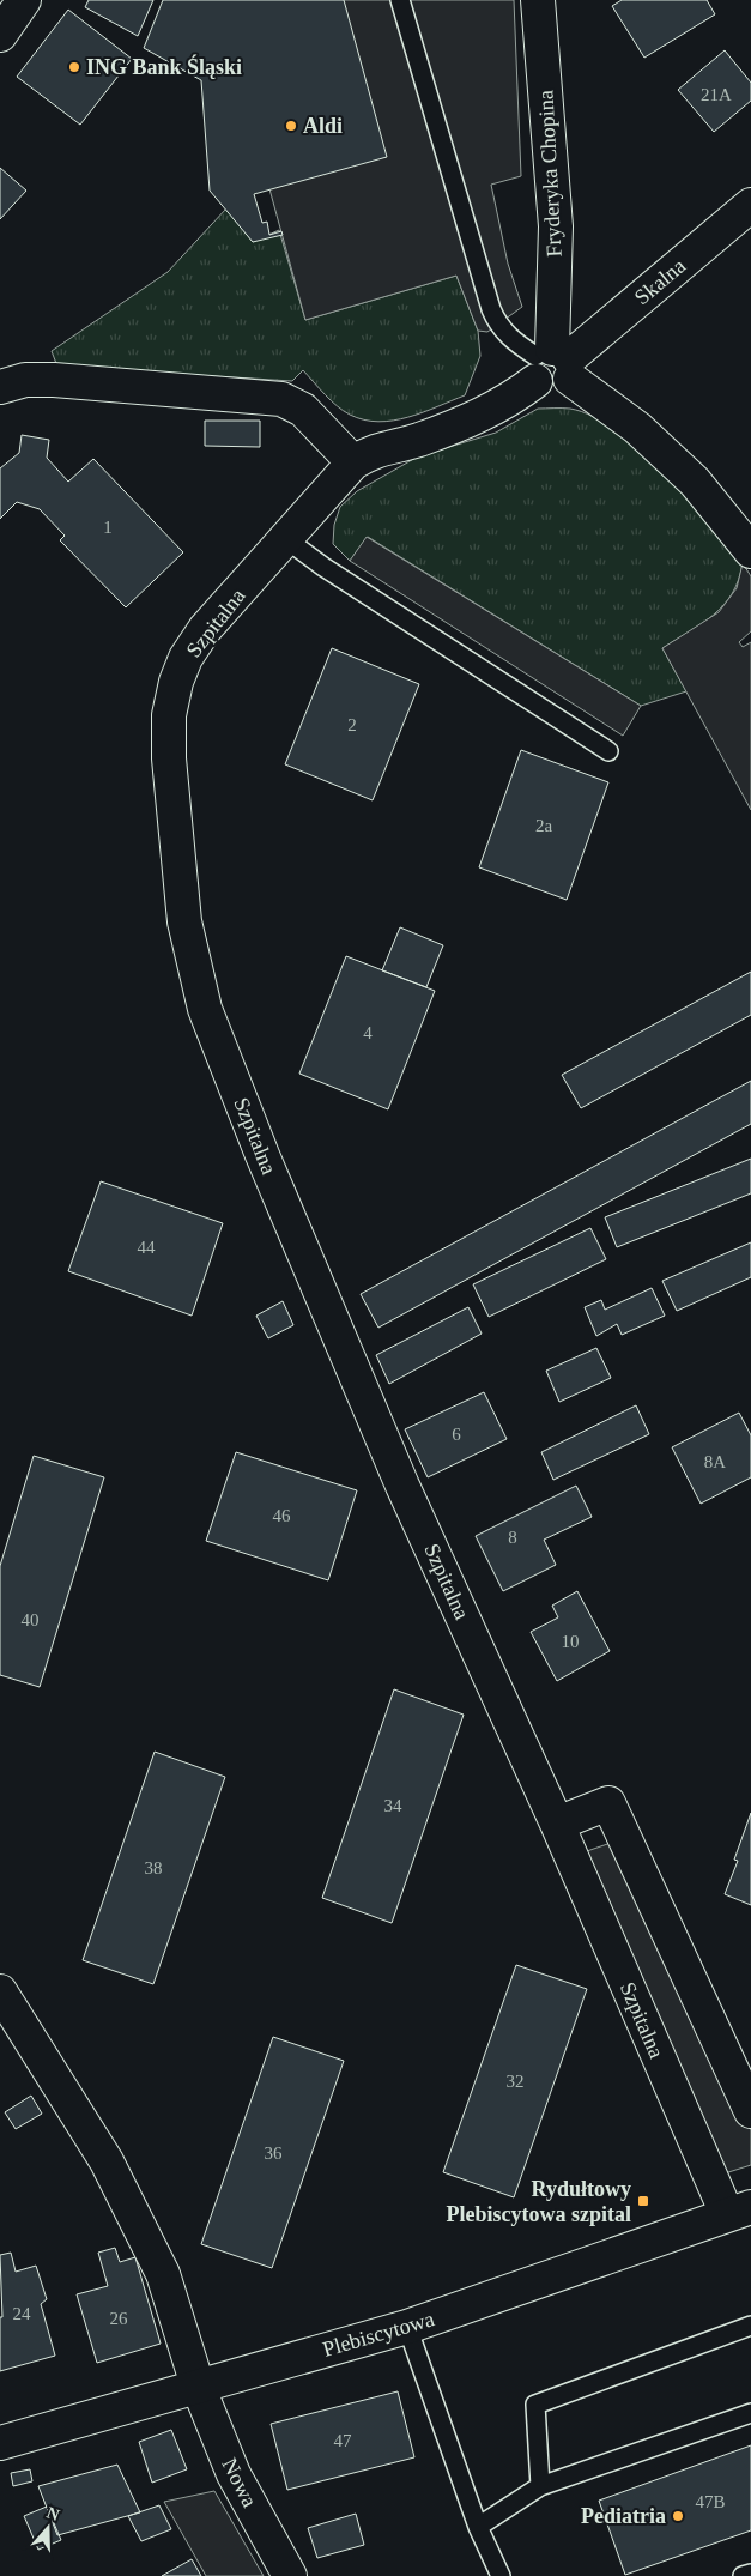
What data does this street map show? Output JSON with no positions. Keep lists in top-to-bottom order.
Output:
{
  "streets": {
    "street": [
      "Fryderyka Chopina",
      "Skalna",
      "Szpitalna",
      "Plebiscytowa",
      "Nowa"
    ]
  },
  "crossings": [
    ["Fryderyka Chopina", "Skalna"],
    ["Fryderyka Chopina", "Szpitalna"],
    ["Skalna", "Szpitalna"],
    ["Szpitalna", "Plebiscytowa"],
    ["Plebiscytowa", "Nowa"]
  ],
  "places": {
    "other": ["ING Bank Śląski", "Aldi", "Pediatria"],
    "transit": ["Rydułtowy Plebiscytowa szpital"]
  },
  "house_numbers": [
    "21A",
    "1",
    "2",
    "2a",
    "4",
    "44",
    "6",
    "8A",
    "46",
    "8",
    "40",
    "10",
    "34",
    "38",
    "32",
    "36",
    "24",
    "26",
    "47",
    "47B"
  ],
  "north": "top"
}
